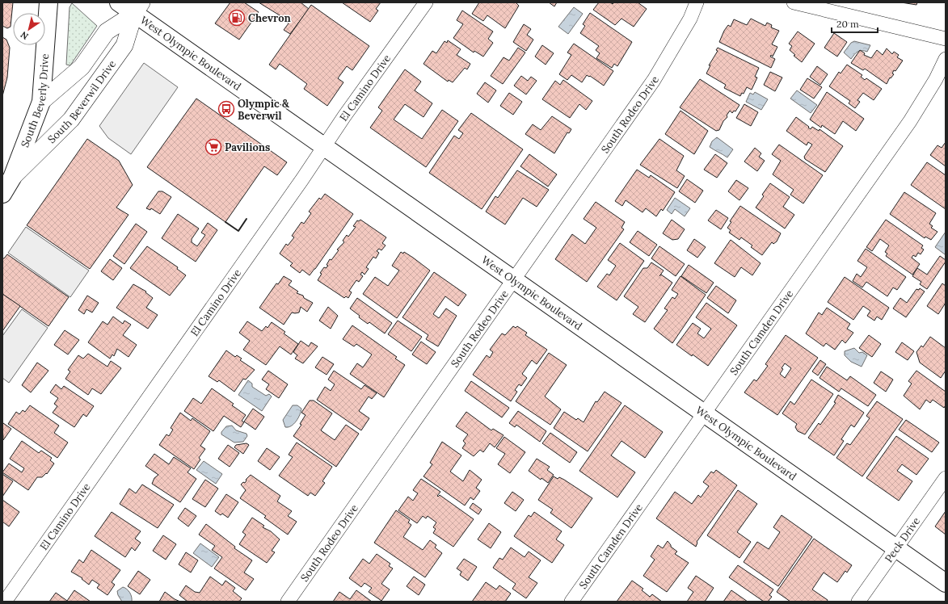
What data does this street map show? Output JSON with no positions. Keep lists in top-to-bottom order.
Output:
{
  "streets": {
    "main road": ["West Olympic Boulevard", "South Beverly Drive"],
    "street": [
      "El Camino Drive",
      "South Beverwil Drive",
      "South Rodeo Drive",
      "South Camden Drive",
      "Peck Drive"
    ]
  },
  "crossings": [
    ["West Olympic Boulevard", "El Camino Drive"],
    ["West Olympic Boulevard", "South Beverwil Drive"],
    ["West Olympic Boulevard", "South Rodeo Drive"],
    ["West Olympic Boulevard", "South Camden Drive"],
    ["West Olympic Boulevard", "Peck Drive"],
    ["South Beverly Drive", "South Beverwil Drive"]
  ],
  "places": {
    "fuel station": ["Chevron"],
    "bus stop": ["Olympic & Beverwil"],
    "supermarket": ["Pavilions"]
  },
  "scale_bar": "20 m",
  "north": "bottom left"
}
